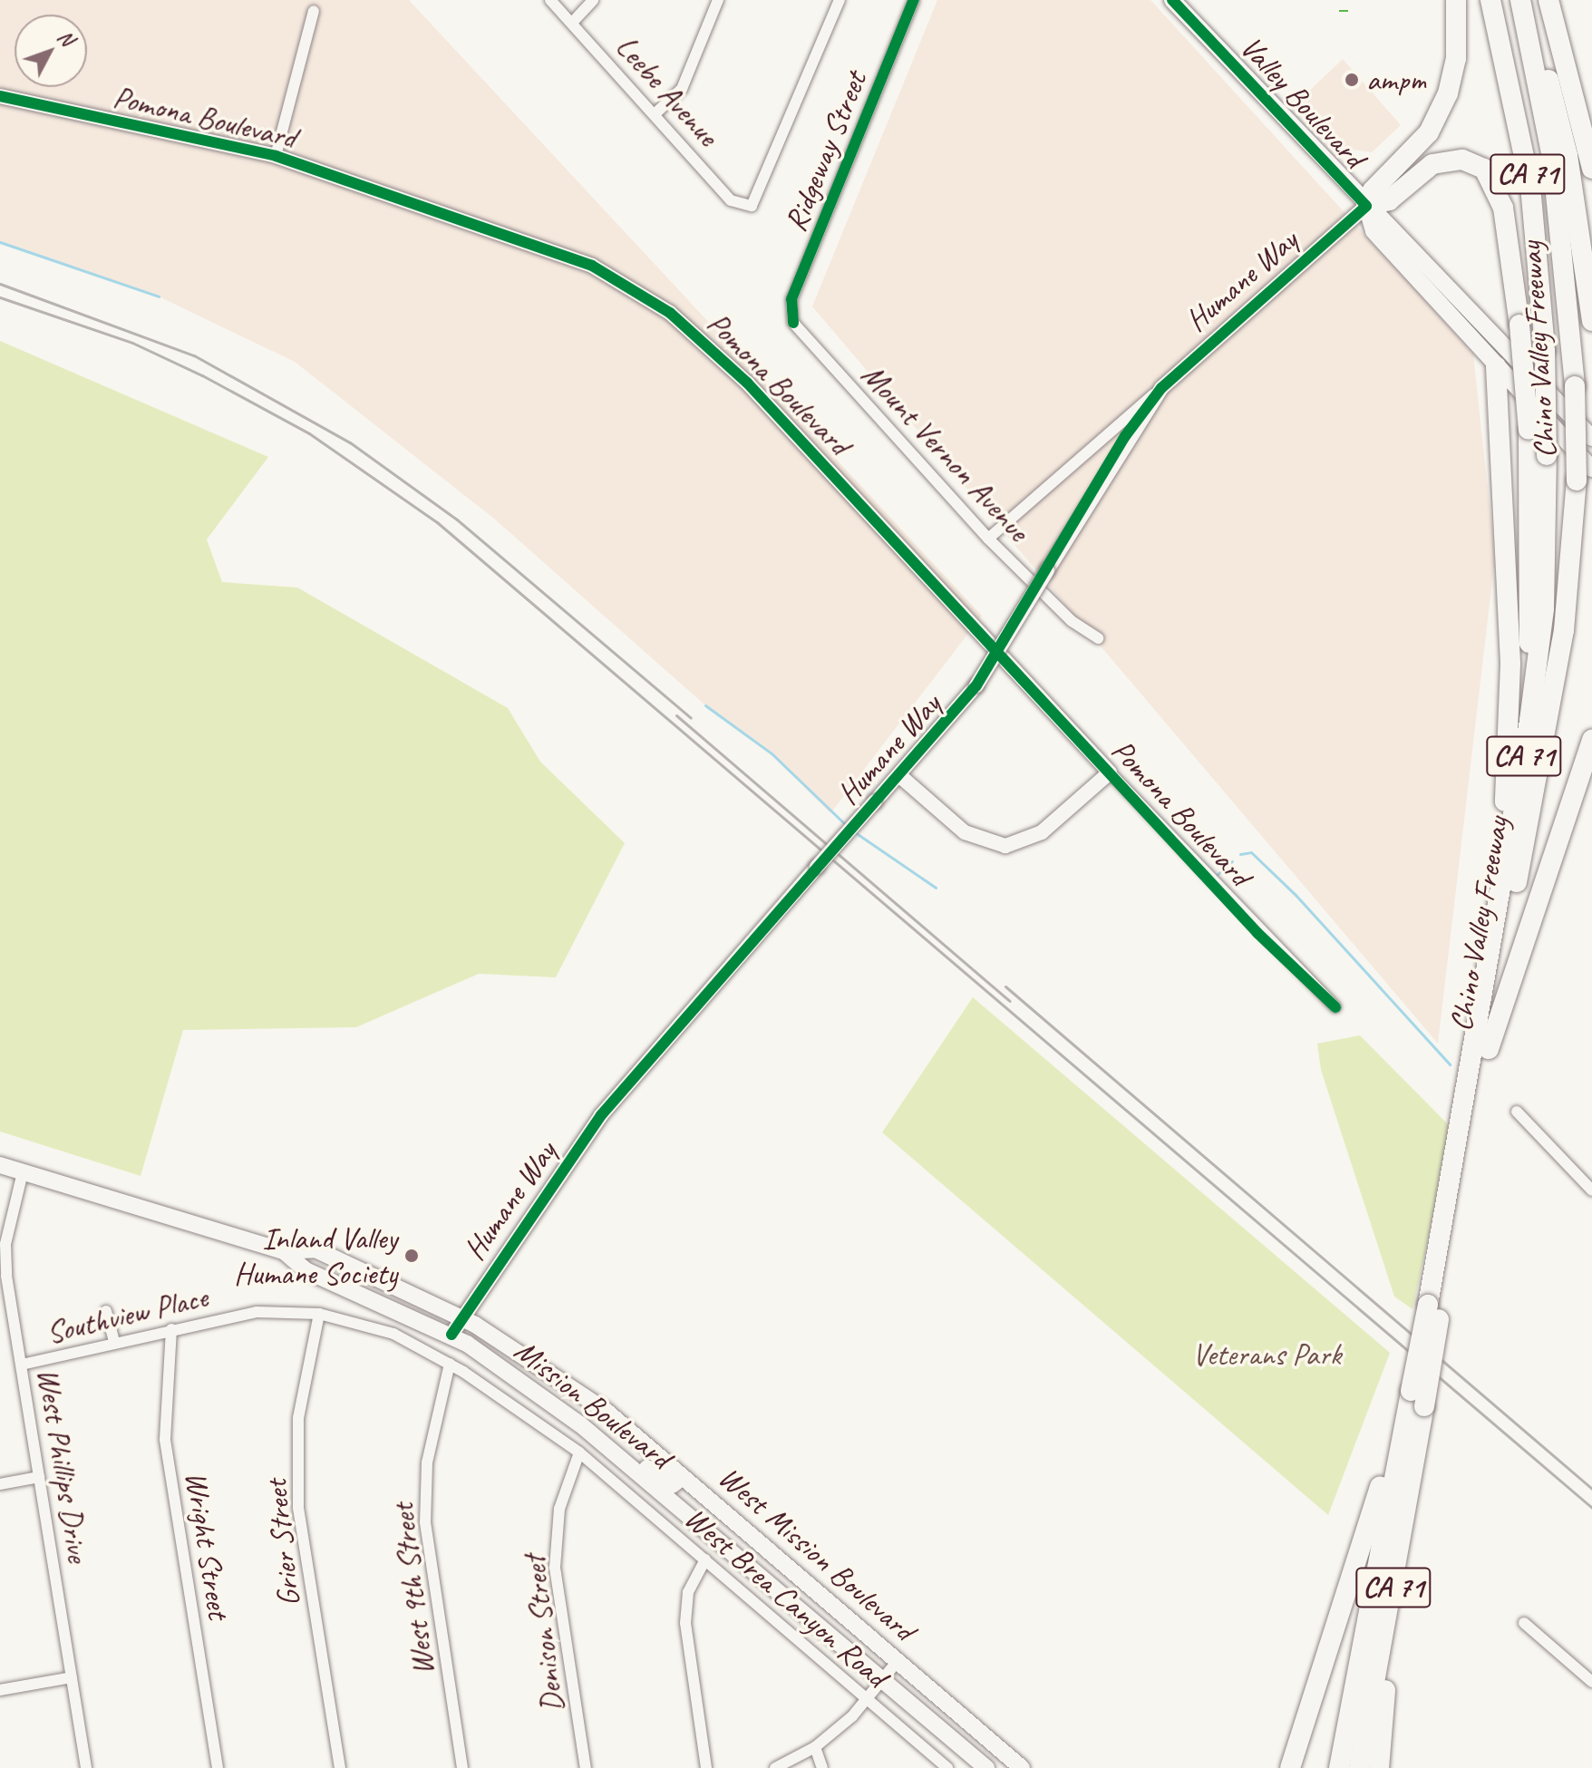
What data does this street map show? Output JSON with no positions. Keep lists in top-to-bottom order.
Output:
{
  "streets": {
    "highway": ["CA 71", "Chino Valley Freeway"],
    "main road": ["Valley Boulevard", "Mission Boulevard", "West Mission Boulevard"],
    "street": [
      "Leebe Avenue",
      "Pomona Boulevard",
      "Ridgeway Street",
      "Humane Way",
      "Mount Vernon Avenue",
      "Southview Place",
      "West Phillips Drive",
      "Grier Street",
      "Wright Street",
      "West 9th Street",
      "West Brea Canyon Road",
      "Denison Street"
    ]
  },
  "crossings": [
    ["Valley Boulevard", "Humane Way"],
    ["Valley Boulevard", "Chino Valley Freeway"],
    ["Ridgeway Street", "Mount Vernon Avenue"],
    ["Humane Way", "Mission Boulevard"],
    ["Humane Way", "West Mission Boulevard"],
    ["Southview Place", "West Phillips Drive"],
    ["Southview Place", "Grier Street"],
    ["Southview Place", "Wright Street"],
    ["Southview Place", "West 9th Street"],
    ["Southview Place", "West Brea Canyon Road"],
    ["West 9th Street", "West Brea Canyon Road"],
    ["West Brea Canyon Road", "Denison Street"]
  ],
  "parks": ["Veterans Park"],
  "places": ["ampm", "Inland Valley Humane Society"],
  "north": "top right"
}
